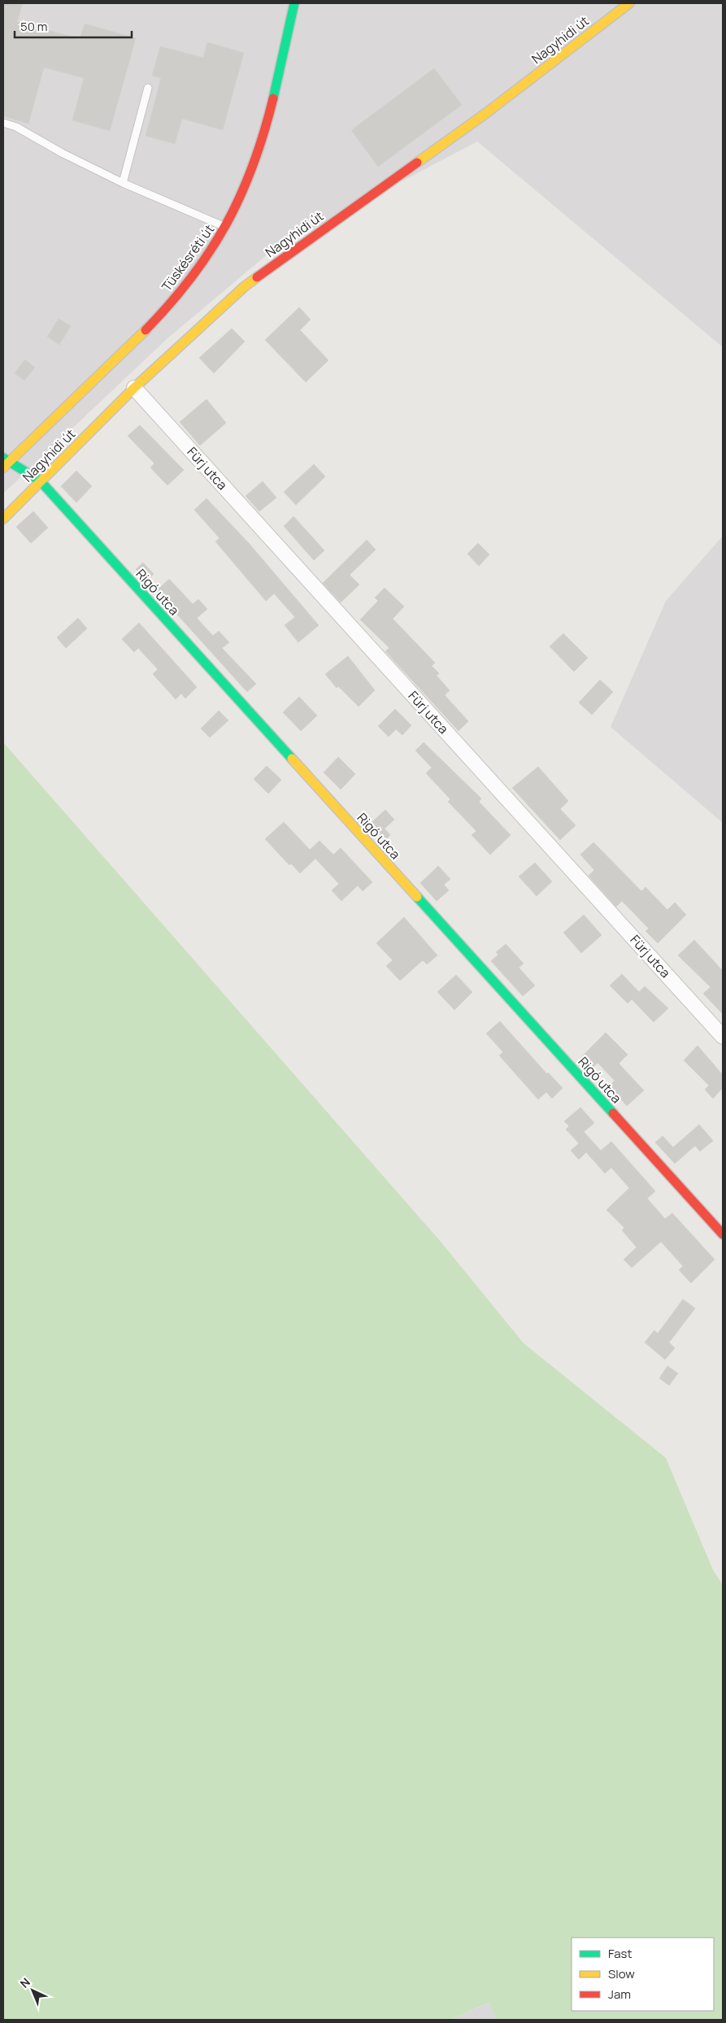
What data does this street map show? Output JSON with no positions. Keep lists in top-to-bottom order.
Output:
{
  "streets": {
    "street": [
      "Nagyhidi út",
      "Tüskésréti út",
      "Fürj utca",
      "Rigó utca"
    ]
  },
  "crossings": [
    ["Nagyhidi út", "Fürj utca"],
    ["Nagyhidi út", "Rigó utca"],
    ["Tüskésréti út", "Rigó utca"]
  ],
  "legend": ["Fast", "Slow", "Jam"],
  "scale_bar": "50 m",
  "north": "top left"
}
